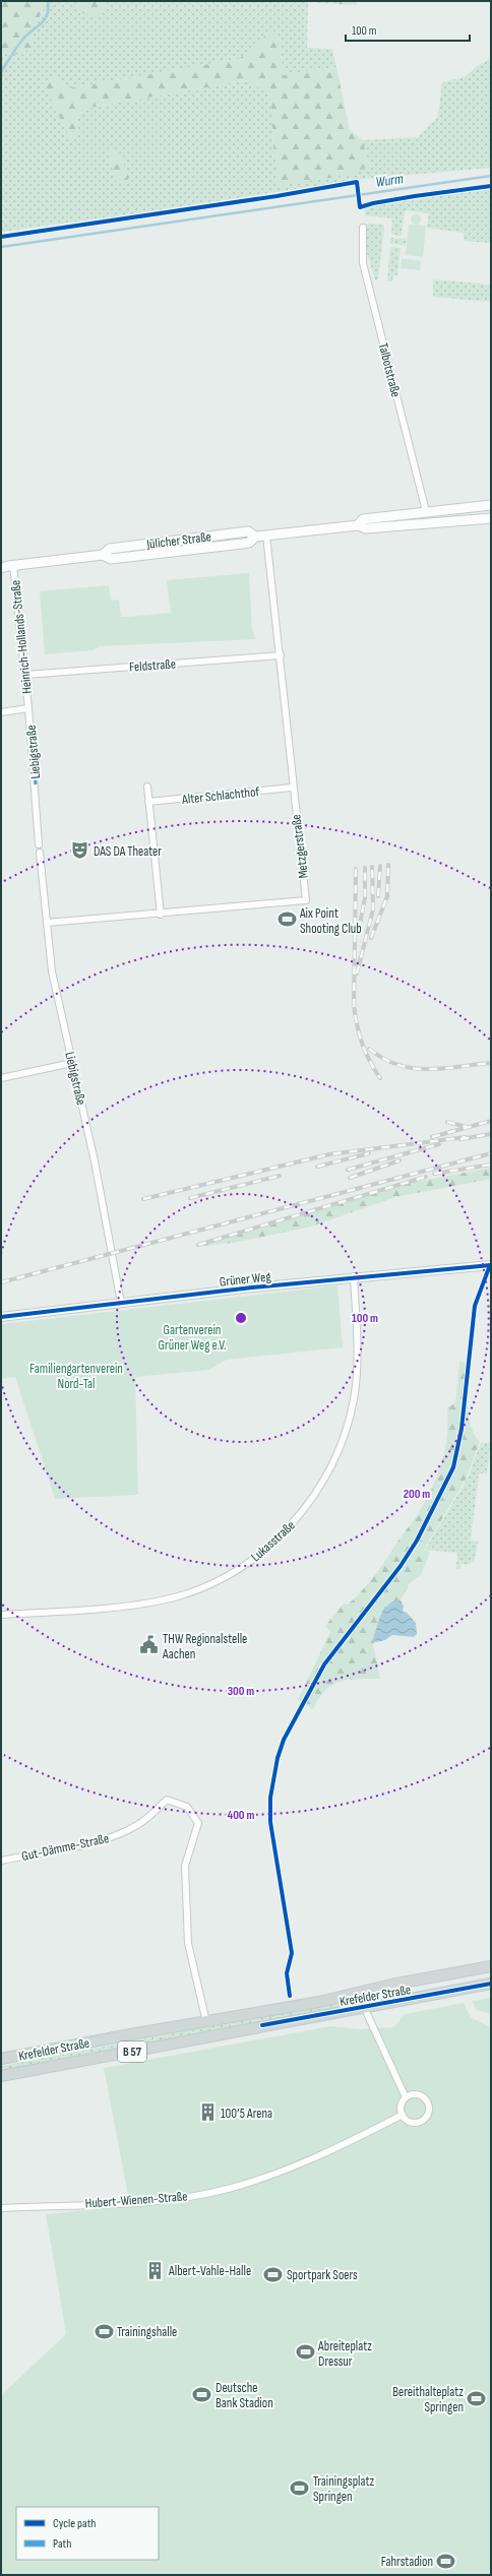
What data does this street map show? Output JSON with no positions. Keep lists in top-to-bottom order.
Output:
{
  "streets": {
    "main road": ["Jülicher Straße", "Krefelder Straße", "B 57"],
    "street": [
      "Talbotstraße",
      "Heinrich-Hollands-Straße",
      "Feldstraße",
      "Liebigstraße",
      "Alter Schlachthof",
      "Metzgerstraße",
      "Grüner Weg",
      "Lukasstraße",
      "Gut-Dämme-Straße",
      "Hubert-Wienen-Straße"
    ]
  },
  "crossings": [
    ["Talbotstraße", "Jülicher Straße"],
    ["Jülicher Straße", "Heinrich-Hollands-Straße"],
    ["Jülicher Straße", "Metzgerstraße"],
    ["Heinrich-Hollands-Straße", "Feldstraße"],
    ["Heinrich-Hollands-Straße", "Liebigstraße"],
    ["Feldstraße", "Metzgerstraße"],
    ["Liebigstraße", "Metzgerstraße"],
    ["Liebigstraße", "Grüner Weg"],
    ["Alter Schlachthof", "Metzgerstraße"],
    ["Grüner Weg", "Lukasstraße"],
    ["Gut-Dämme-Straße", "Krefelder Straße"]
  ],
  "water": ["Wurm"],
  "parks": ["Gartenverein Grüner Weg e.V.", "Familiengartenverein Nord-Tal"],
  "places": {
    "theatre": ["DAS DA Theater"],
    "sports": [
      "Aix Point Shooting Club",
      "Sportpark Soers",
      "Trainingshalle",
      "Abreiteplatz Dressur",
      "Deutsche Bank Stadion",
      "Bereithalteplatz Springen",
      "Trainingsplatz Springen",
      "Fahrstadion"
    ],
    "public building": ["THW Regionalstelle Aachen"],
    "building": ["100’5 Arena", "Albert-Vahle-Halle"]
  },
  "legend": ["Cycle path", "Path"],
  "scale_bar": "100 m",
  "rings": [
    "100 m",
    "200 m",
    "300 m",
    "400 m"
  ]
}
